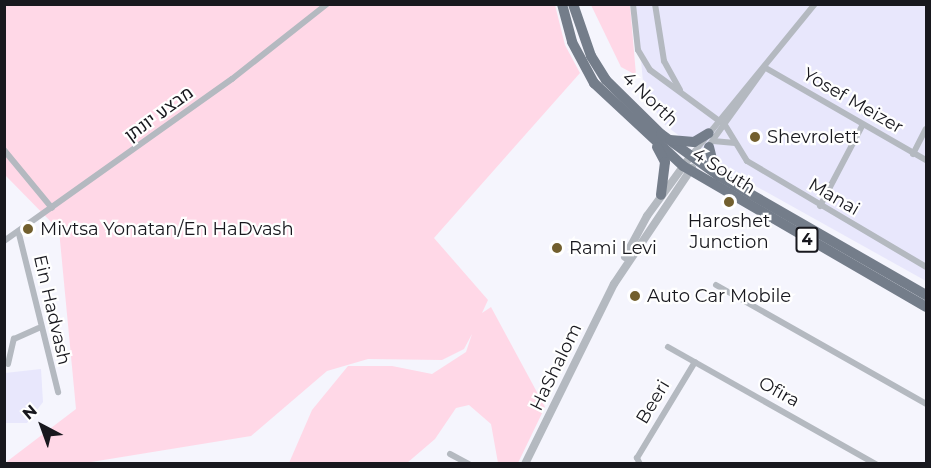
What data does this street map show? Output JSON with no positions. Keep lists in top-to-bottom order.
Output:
{
  "streets": {
    "highway": ["4 North", "4 South", "4"],
    "street": [
      "Yosef Meizer",
      "מבצע יונתן",
      "Manai",
      "Ein Hadvash",
      "HaShalom",
      "Ofira",
      "Beeri"
    ]
  },
  "crossings": [
    ["4 North", "4 South"],
    ["4 North", "HaShalom"],
    ["מבצע יונתן", "Ein Hadvash"],
    ["4 South", "HaShalom"],
    ["Ofira", "Beeri"]
  ],
  "places": [
    "Shevrolett",
    "Haroshet Junction",
    "Mivtsa Yonatan/En HaDvash",
    "Rami Levi",
    "Auto Car Mobile"
  ],
  "north": "top left"
}
